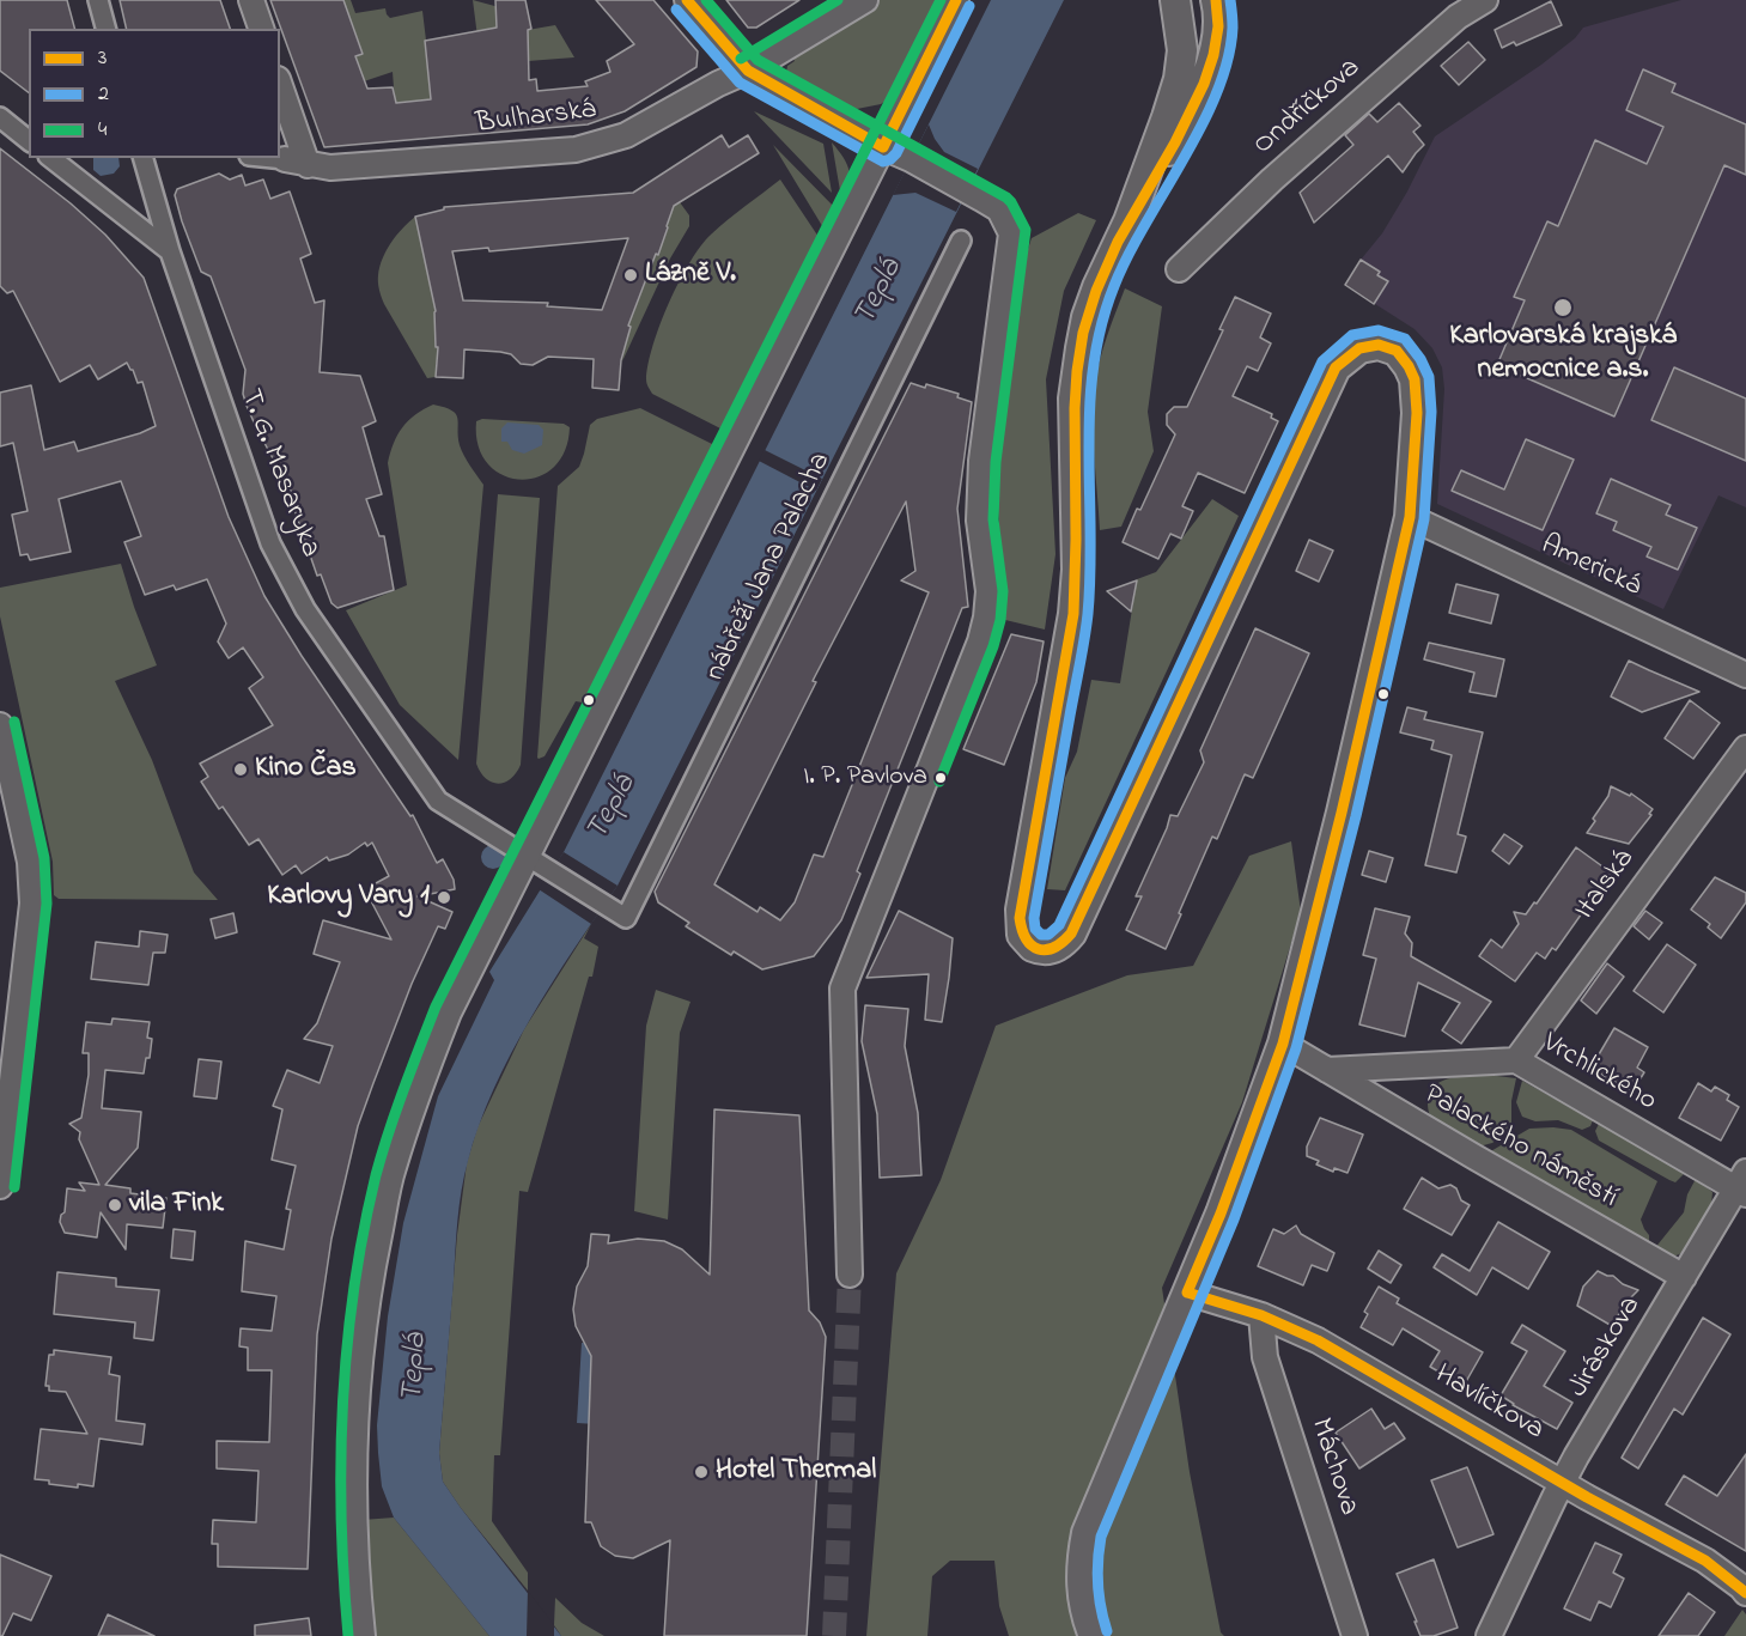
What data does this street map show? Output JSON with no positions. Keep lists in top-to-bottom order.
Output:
{
  "streets": {
    "street": [
      "Ondříčkova",
      "Bulharská",
      "T. G. Masaryka",
      "nábřeží Jana Palacha",
      "Americká",
      "Italská",
      "Vrchlického",
      "Palackého náměstí",
      "Jiráskova",
      "Havlíčkova",
      "Máchova"
    ]
  },
  "crossings": [
    ["T. G. Masaryka", "nábřeží Jana Palacha"],
    ["Italská", "Vrchlického"],
    ["Vrchlického", "Palackého náměstí"],
    ["Vrchlického", "Jiráskova"],
    ["Palackého náměstí", "Jiráskova"],
    ["Jiráskova", "Havlíčkova"],
    ["Havlíčkova", "Máchova"]
  ],
  "water": ["Teplá"],
  "places": [
    "Lázně V.",
    "Karlovarská krajská nemocnice a.s.",
    "Kino Čas",
    "I. P. Pavlova",
    "Karlovy Vary 1",
    "vila Fink",
    "Hotel Thermal"
  ],
  "lines": ["transit line 3", "transit line 2", "transit line 4"],
  "legend": ["3", "2", "4"]
}
